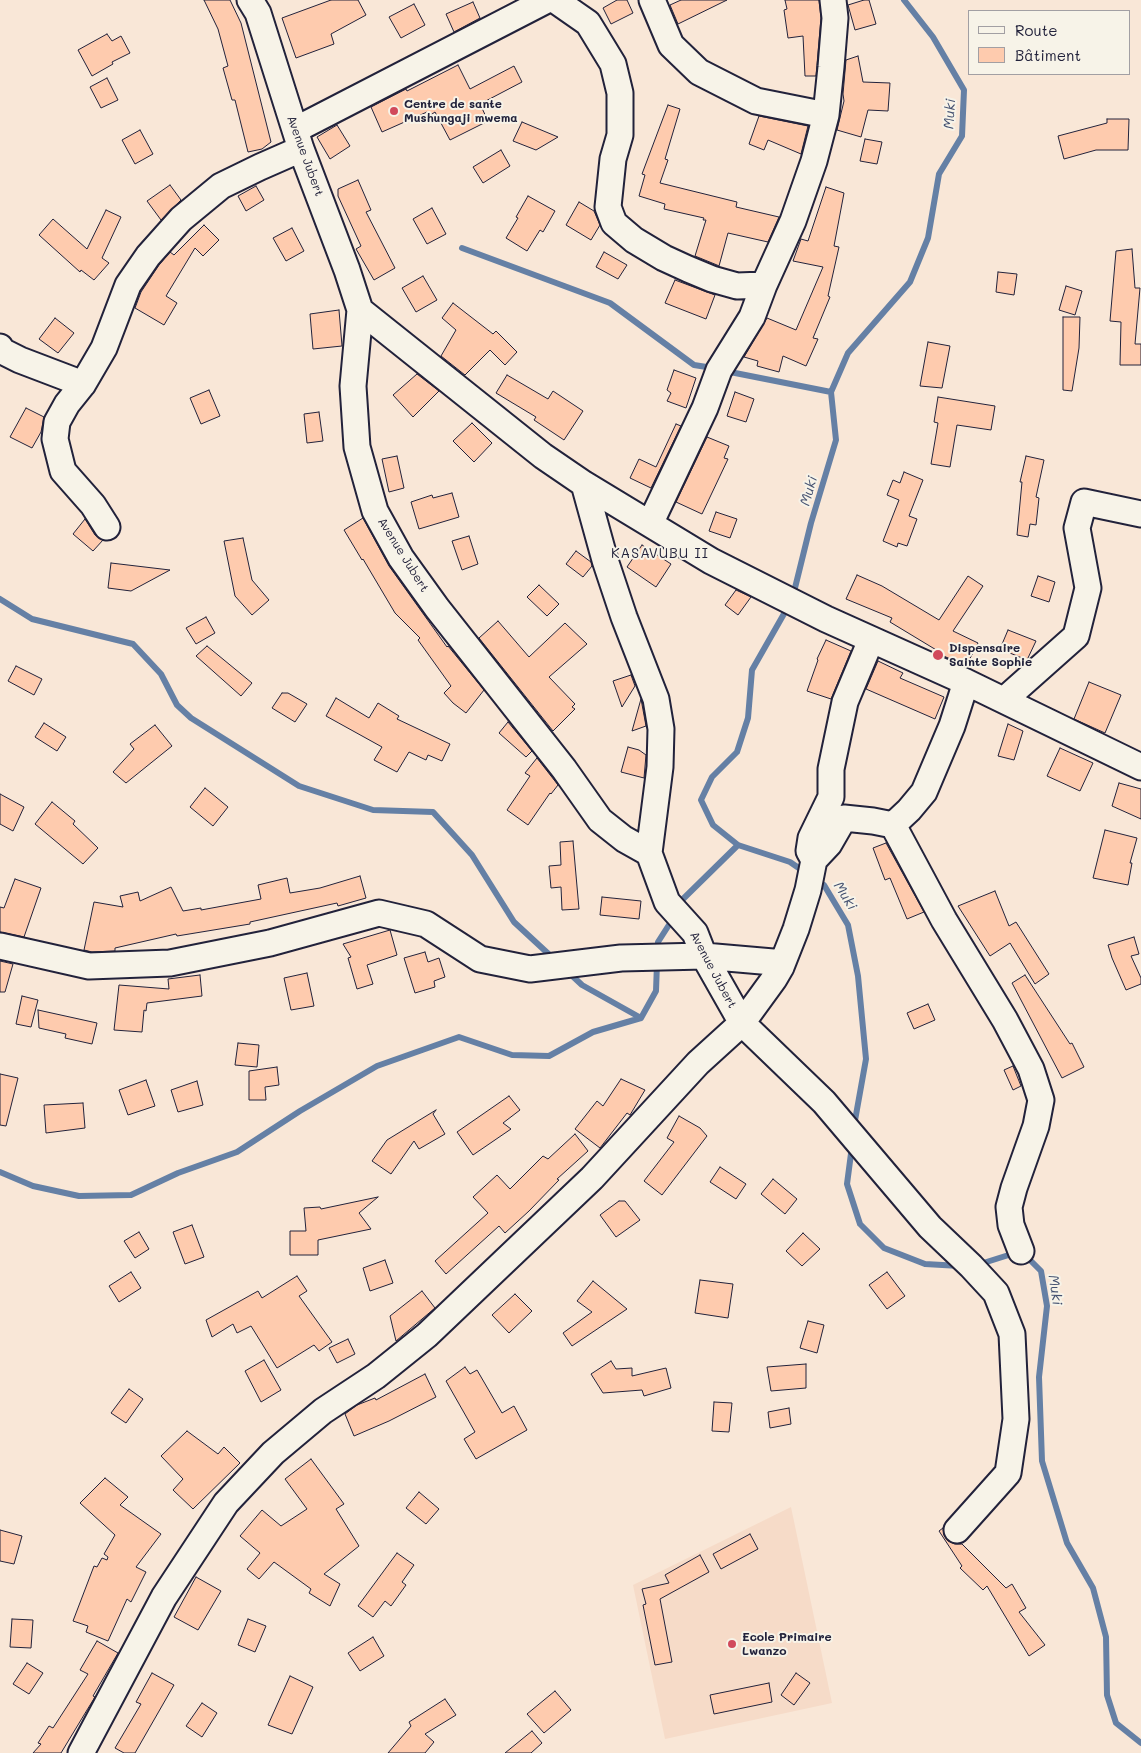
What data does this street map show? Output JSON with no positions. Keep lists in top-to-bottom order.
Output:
{
  "streets": {
    "street": ["Avenue Jubert"]
  },
  "districts": ["KASAVUBU II"],
  "water": ["Muki"],
  "places": ["Centre de sante Mushungaji mwema", "Dispensaire Sainte Sophie", "Ecole Primaire Lwanzo"],
  "legend": ["Route", "Bâtiment"]
}
